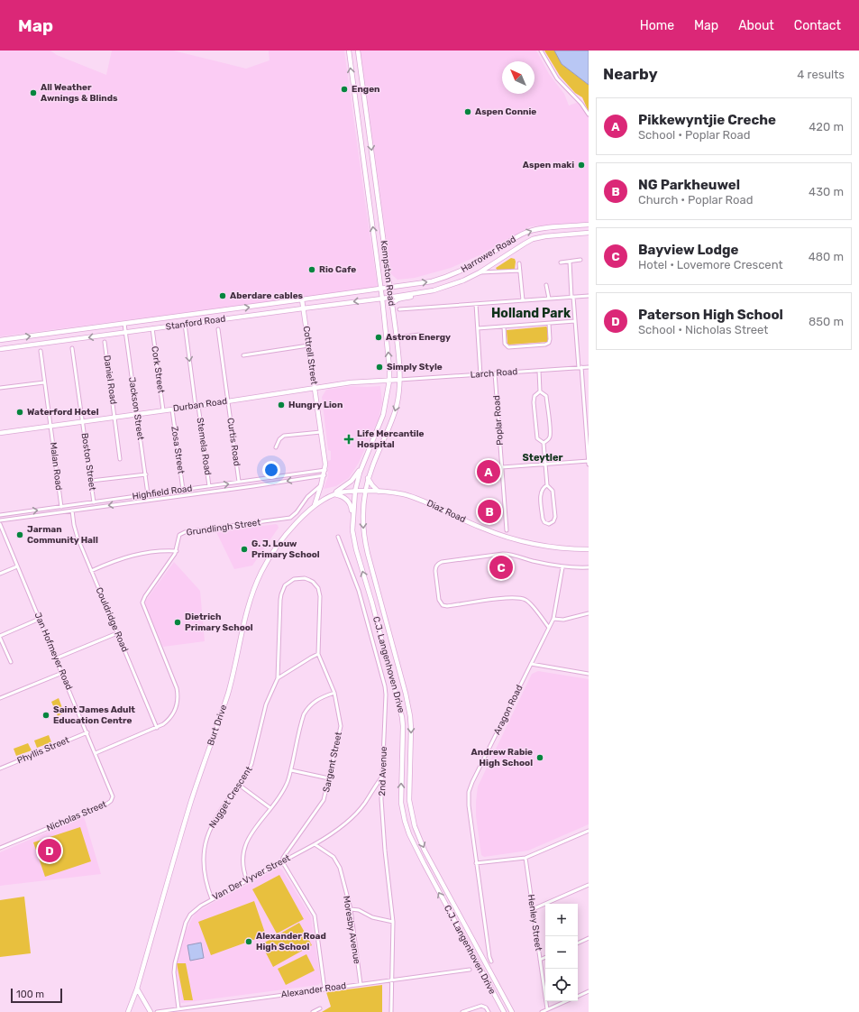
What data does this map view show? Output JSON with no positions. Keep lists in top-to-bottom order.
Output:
{
  "streets": {
    "main road": [
      "Harrower Road",
      "Kempston Road",
      "Stanford Road",
      "Cottrell Street",
      "Durban Road",
      "Diaz Road",
      "C.J. Langenhoven Drive",
      "Burt Drive"
    ],
    "street": [
      "Cork Street",
      "Larch Road",
      "Daniel Road",
      "Jackson Street",
      "Poplar Road",
      "Curtis Road",
      "Stemela Road",
      "Zosa Street",
      "Boston Street",
      "Malan Road",
      "Highfield Road",
      "Grundlingh Street",
      "Couldridge Road",
      "Jan Hofmeyer Road",
      "Aragon Road",
      "Phyllis Street",
      "Sargent Street",
      "2nd Avenue",
      "Nugget Crescent",
      "Nicholas Street",
      "Van Der Vyver Street",
      "Henley Street",
      "Moresby Avenue",
      "Alexander Road"
    ]
  },
  "crossings": [
    ["Harrower Road", "Kempston Road"],
    ["Harrower Road", "Stanford Road"],
    ["Kempston Road", "Stanford Road"],
    ["Kempston Road", "Larch Road"],
    ["Kempston Road", "Durban Road"],
    ["Kempston Road", "Diaz Road"],
    ["Kempston Road", "C.J. Langenhoven Drive"],
    ["Kempston Road", "Burt Drive"],
    ["Stanford Road", "Cottrell Street"],
    ["Stanford Road", "Cork Street"],
    ["Stanford Road", "Jackson Street"],
    ["Stanford Road", "Stemela Road"],
    ["Cottrell Street", "Durban Road"],
    ["Cottrell Street", "Highfield Road"],
    ["Cottrell Street", "Grundlingh Street"],
    ["Cottrell Street", "Burt Drive"],
    ["Cork Street", "Durban Road"],
    ["Larch Road", "Durban Road"],
    ["Larch Road", "Poplar Road"],
    ["Daniel Road", "Durban Road"],
    ["Durban Road", "Jackson Street"],
    ["Durban Road", "Curtis Road"],
    ["Durban Road", "Stemela Road"],
    ["Durban Road", "Zosa Street"],
    ["Durban Road", "Boston Street"],
    ["Durban Road", "Malan Road"],
    ["Jackson Street", "Highfield Road"],
    ["Curtis Road", "Highfield Road"],
    ["Stemela Road", "Highfield Road"],
    ["Zosa Street", "Highfield Road"],
    ["Boston Street", "Highfield Road"],
    ["Malan Road", "Highfield Road"],
    ["Highfield Road", "Couldridge Road"],
    ["Diaz Road", "C.J. Langenhoven Drive"],
    ["Diaz Road", "Burt Drive"],
    ["Grundlingh Street", "Couldridge Road"],
    ["Jan Hofmeyer Road", "Phyllis Street"],
    ["Jan Hofmeyer Road", "Nicholas Street"],
    ["C.J. Langenhoven Drive", "Burt Drive"],
    ["Sargent Street", "Nugget Crescent"],
    ["Sargent Street", "Van Der Vyver Street"],
    ["2nd Avenue", "Van Der Vyver Street"],
    ["2nd Avenue", "Alexander Road"],
    ["Nugget Crescent", "Van Der Vyver Street"],
    ["Van Der Vyver Street", "Moresby Avenue"],
    ["Van Der Vyver Street", "Alexander Road"],
    ["Moresby Avenue", "Alexander Road"]
  ],
  "one_way": ["Stemela Road"],
  "districts": ["Holland Park", "Steytler"],
  "places": {
    "other": [
      "Engen",
      "All Weather Awnings & Blinds",
      "Aspen Connie",
      "Aspen maki",
      "Rio Cafe",
      "Aberdare cables",
      "Astron Energy",
      "Simply Style",
      "Hungry Lion",
      "Waterford Hotel",
      "Jarman Community Hall",
      "G. J. Louw Primary School",
      "Dietrich Primary School",
      "Saint James Adult Education Centre",
      "Andrew Rabie High School",
      "Alexander Road High School"
    ],
    "health": ["Life Mercantile Hospital"]
  },
  "scale_bar": "100 m",
  "north": "top left",
  "page": {
    "header": "Map",
    "nav": [
      "Home",
      "Map",
      "About",
      "Contact"
    ],
    "heading": ["Nearby", "4 results"],
    "list": [
      {
        "mark": "A",
        "name": "Pikkewyntjie Creche",
        "note": "School · Poplar Road",
        "value": "420 m"
      },
      {
        "mark": "B",
        "name": "NG Parkheuwel",
        "note": "Church · Poplar Road",
        "value": "430 m"
      },
      {
        "mark": "C",
        "name": "Bayview Lodge",
        "note": "Hotel · Lovemore Crescent",
        "value": "480 m"
      },
      {
        "mark": "D",
        "name": "Paterson High School",
        "note": "School · Nicholas Street",
        "value": "850 m"
      }
    ],
    "pins": [
      "A",
      "B",
      "C",
      "D"
    ],
    "map_buttons": ["+", "−"],
    "scale": "100 m"
  }
}
